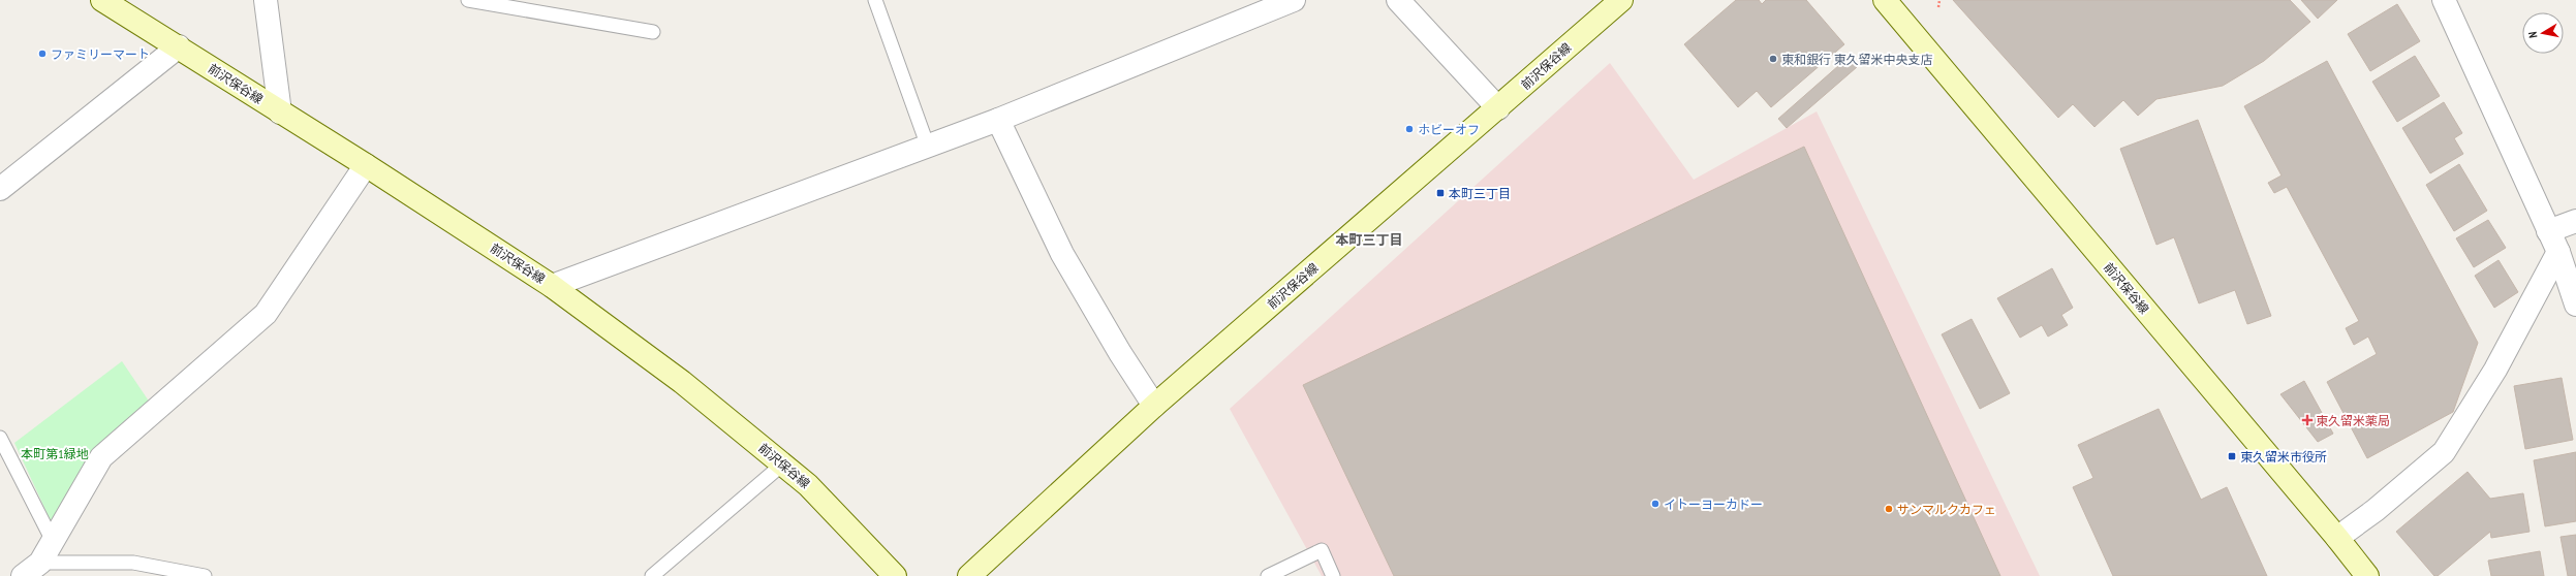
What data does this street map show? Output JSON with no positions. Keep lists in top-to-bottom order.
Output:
{
  "streets": {
    "main road": ["前沢保谷線"]
  },
  "districts": ["本町三丁目"],
  "parks": ["本町第1緑地"],
  "places": {
    "other": [
      "ファミリーマート",
      "東和銀行 東久留米中央支店",
      "ホビーオフ",
      "イトーヨーカドー",
      "サンマルクカフェ"
    ],
    "transit": ["本町三丁目", "東久留米市役所"],
    "health": ["東久留米薬局"]
  },
  "north": "left"
}
